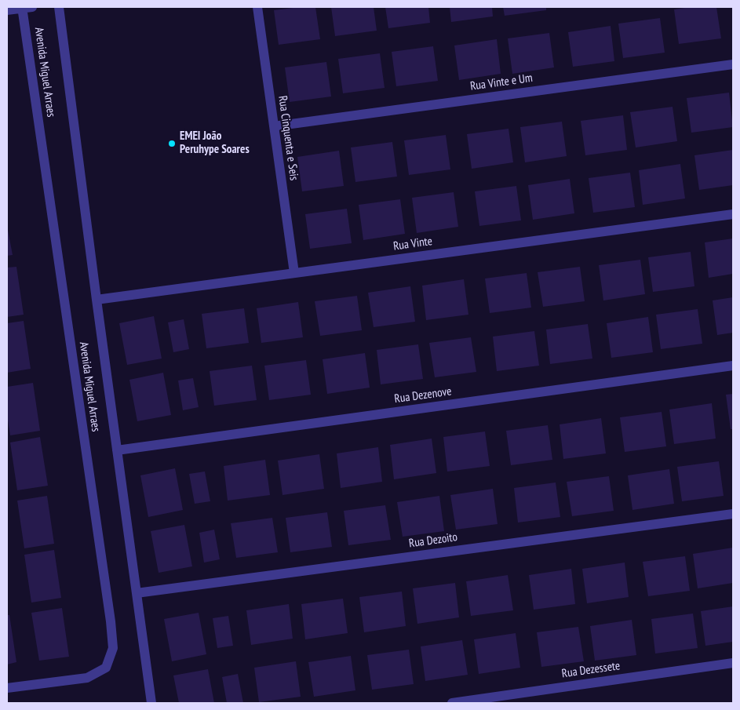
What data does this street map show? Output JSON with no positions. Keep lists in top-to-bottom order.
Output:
{
  "streets": {
    "street": [
      "Avenida Miguel Arraes",
      "Rua Vinte e Um",
      "Rua Cinquenta e Seis",
      "Rua Vinte",
      "Rua Dezenove",
      "Rua Dezoito",
      "Rua Dezessete"
    ]
  },
  "crossings": [
    ["Avenida Miguel Arraes", "Rua Vinte"],
    ["Avenida Miguel Arraes", "Rua Dezenove"],
    ["Avenida Miguel Arraes", "Rua Dezoito"],
    ["Rua Vinte e Um", "Rua Cinquenta e Seis"],
    ["Rua Cinquenta e Seis", "Rua Vinte"]
  ],
  "places": ["EMEI João Peruhype Soares"]
}
